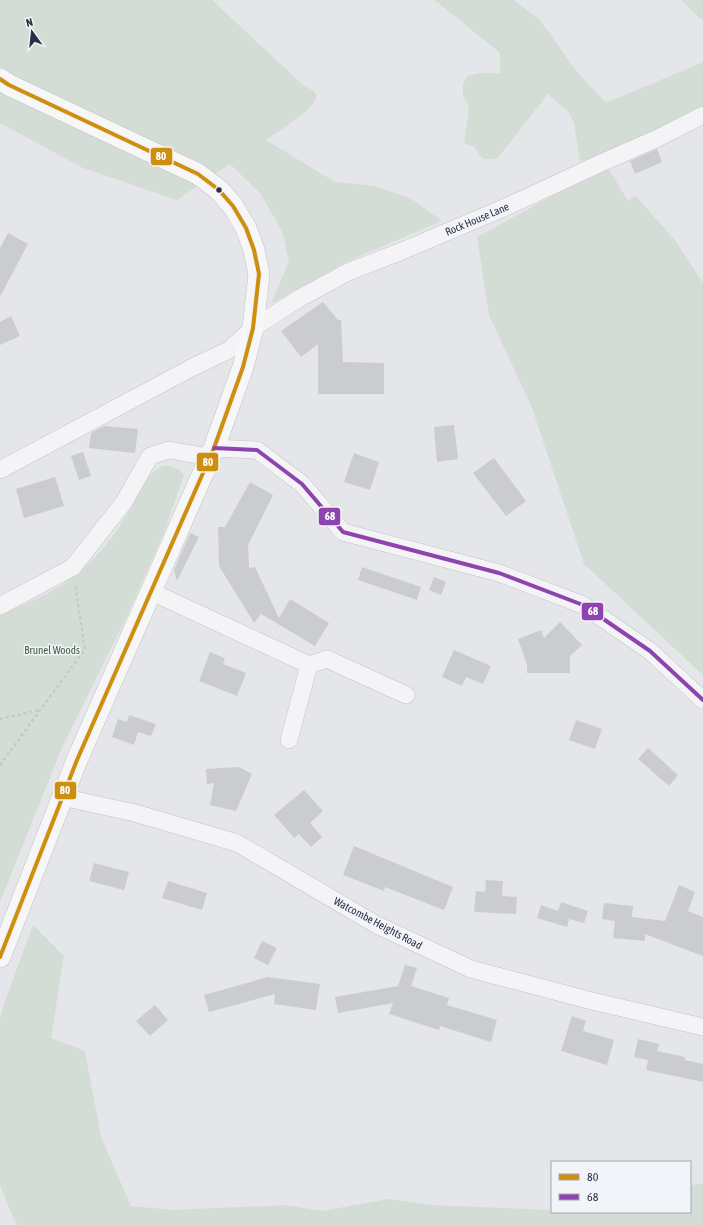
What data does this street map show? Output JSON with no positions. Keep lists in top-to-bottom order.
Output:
{
  "streets": {
    "street": ["Rock House Lane", "Watcombe Heights Road"]
  },
  "parks": ["Brunel Woods"],
  "lines": ["transit line 80", "transit line 68"],
  "legend": ["80", "68"],
  "north": "top"
}
